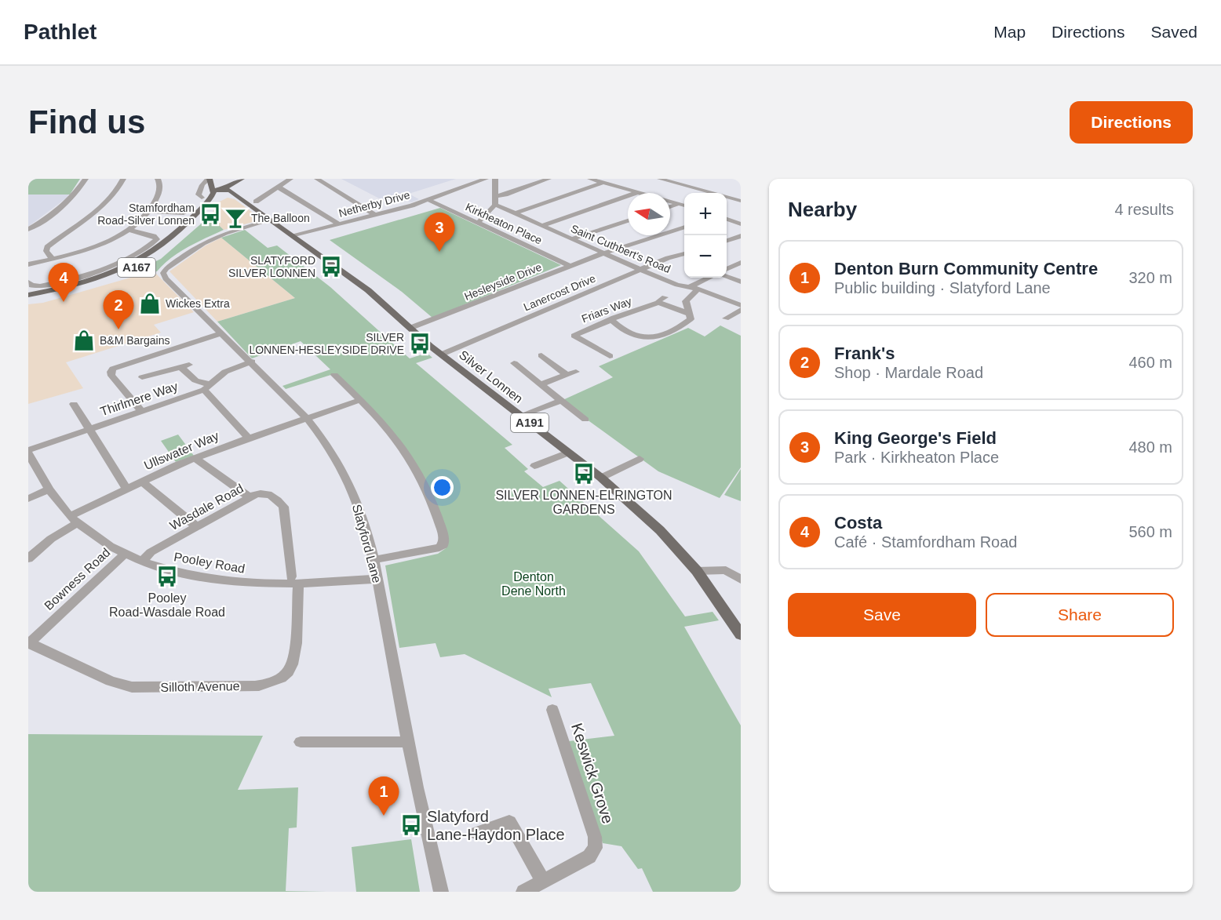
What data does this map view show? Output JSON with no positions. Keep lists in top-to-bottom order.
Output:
{
  "streets": {
    "main road": ["A167", "Silver Lonnen", "A191"],
    "street": [
      "Netherby Drive",
      "Kirkheaton Place",
      "Saint Cuthbert's Road",
      "Hesleyside Drive",
      "Lanercost Drive",
      "Friars Way",
      "Thirlmere Way",
      "Ullswater Way",
      "Wasdale Road",
      "Slatyford Lane",
      "Pooley Road",
      "Bowness Road",
      "Silloth Avenue",
      "Keswick Grove"
    ]
  },
  "crossings": [
    ["Netherby Drive", "Kirkheaton Place"],
    ["Netherby Drive", "Silver Lonnen"],
    ["Kirkheaton Place", "Hesleyside Drive"],
    ["Saint Cuthbert's Road", "Hesleyside Drive"],
    ["Saint Cuthbert's Road", "Lanercost Drive"],
    ["A167", "Silver Lonnen"],
    ["A167", "A191"],
    ["Hesleyside Drive", "Silver Lonnen"],
    ["Lanercost Drive", "Silver Lonnen"],
    ["Silver Lonnen", "A191"],
    ["Silver Lonnen", "Slatyford Lane"],
    ["Thirlmere Way", "Slatyford Lane"],
    ["Ullswater Way", "Slatyford Lane"],
    ["Ullswater Way", "Pooley Road"],
    ["Wasdale Road", "Pooley Road"],
    ["Wasdale Road", "Silloth Avenue"],
    ["Slatyford Lane", "Pooley Road"],
    ["Pooley Road", "Bowness Road"],
    ["Pooley Road", "Silloth Avenue"],
    ["Bowness Road", "Silloth Avenue"]
  ],
  "parks": ["Denton Dene North"],
  "places": {
    "bus stop": [
      "Stamfordham Road-Silver Lonnen",
      "SLATYFORD SILVER LONNEN",
      "SILVER LONNEN-HESLEYSIDE DRIVE",
      "SILVER LONNEN-ELRINGTON GARDENS",
      "Pooley Road-Wasdale Road",
      "Slatyford Lane-Haydon Place"
    ],
    "bar": ["The Balloon"],
    "shop": ["Wickes Extra", "B&M Bargains"]
  },
  "north": "left",
  "page": {
    "header": "Pathlet",
    "nav": ["Map", "Directions", "Saved"],
    "buttons": [
      "Directions",
      ["Save", "Share"]
    ],
    "title": "Find us",
    "heading": ["Nearby", "4 results"],
    "map_buttons": ["+", "−"],
    "pins": [
      "3",
      "4",
      "2",
      "1"
    ],
    "list": [
      {
        "mark": "1",
        "name": "Denton Burn Community Centre",
        "note": "Public building · Slatyford Lane",
        "value": "320 m"
      },
      {
        "mark": "2",
        "name": "Frank's",
        "note": "Shop · Mardale Road",
        "value": "460 m"
      },
      {
        "mark": "3",
        "name": "King George's Field",
        "note": "Park · Kirkheaton Place",
        "value": "480 m"
      },
      {
        "mark": "4",
        "name": "Costa",
        "note": "Café · Stamfordham Road",
        "value": "560 m"
      }
    ]
  }
}
